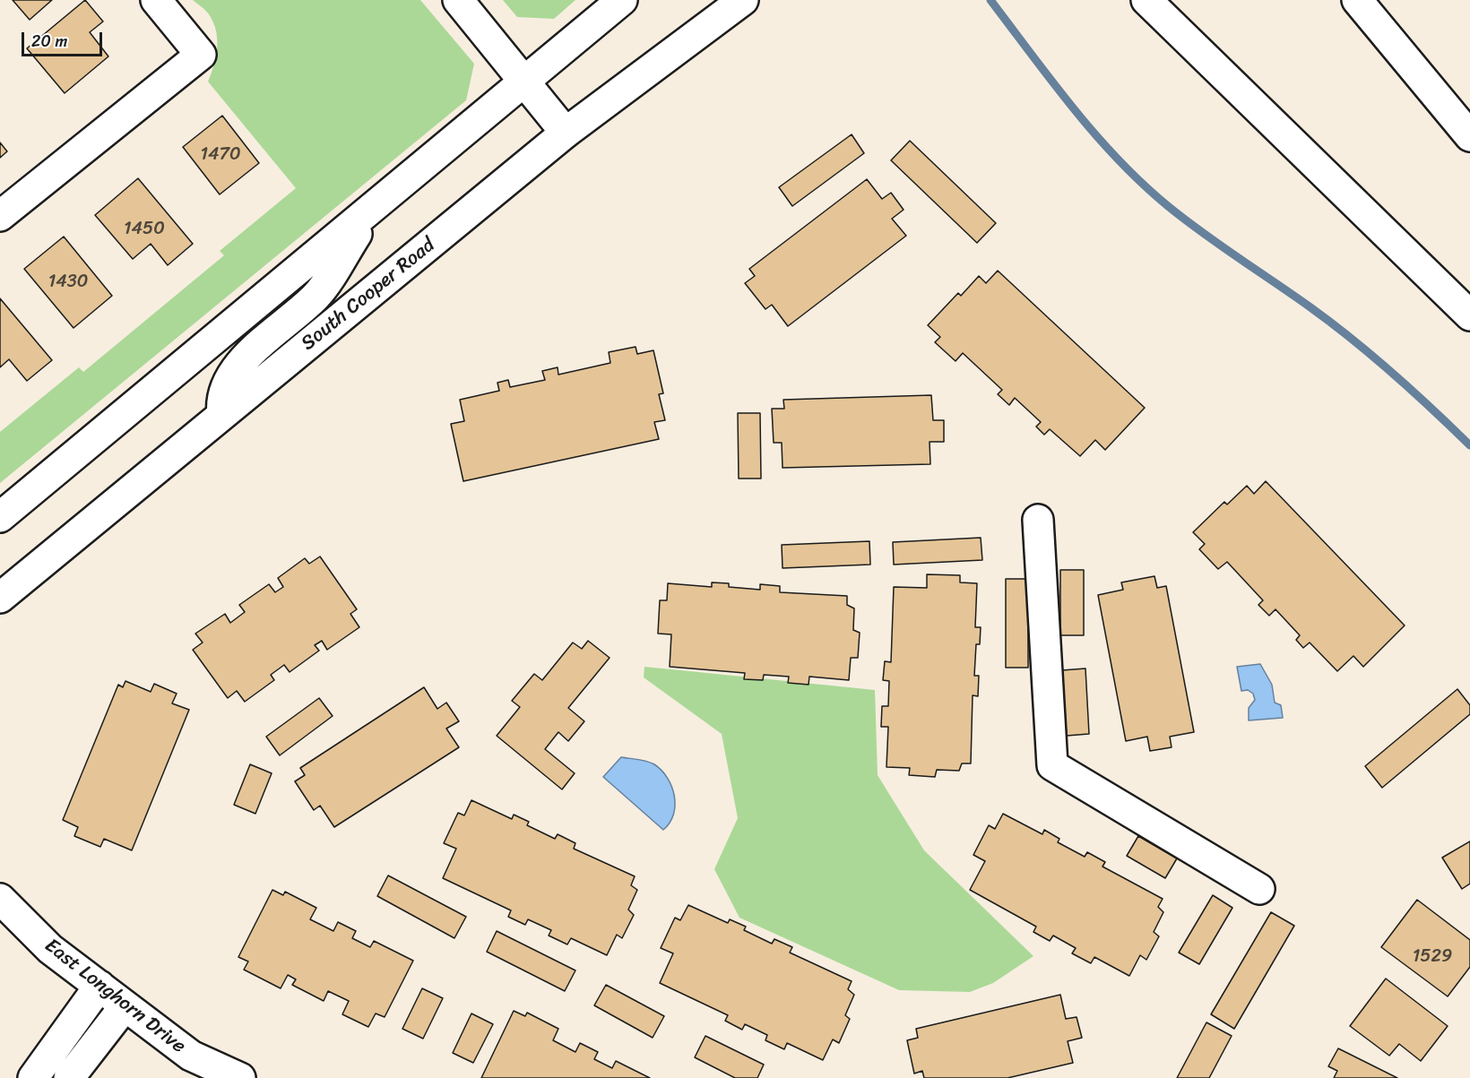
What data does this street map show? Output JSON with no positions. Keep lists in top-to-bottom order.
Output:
{
  "streets": {
    "main road": ["South Cooper Road", "East Longhorn Drive"]
  },
  "house_numbers": [
    "1470",
    "1450",
    "1430",
    "1529"
  ],
  "scale_bar": "20 m"
}
